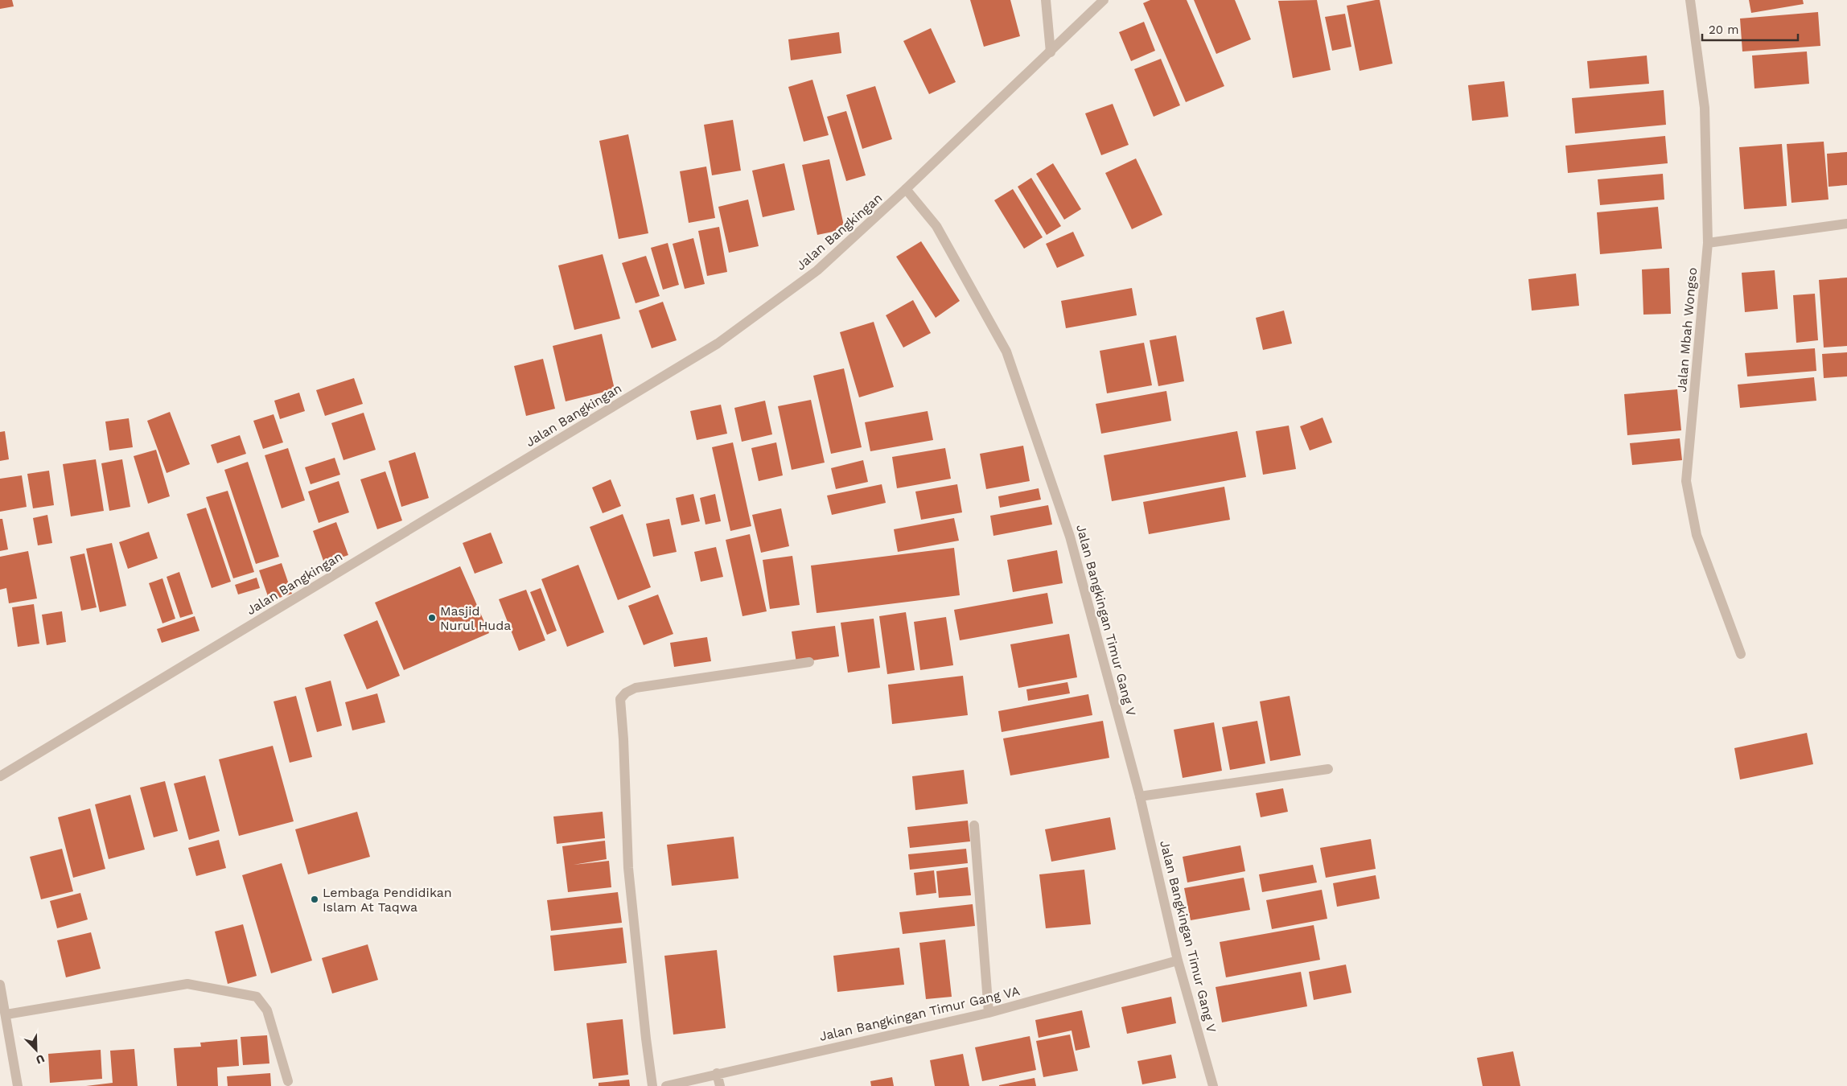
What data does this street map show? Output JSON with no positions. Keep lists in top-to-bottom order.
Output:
{
  "streets": {
    "street": [
      "Jalan Bangkingan",
      "Jalan Mbah Wongso",
      "Jalan Bangkingan Timur Gang V",
      "Jalan Bangkingan Timur Gang VA"
    ]
  },
  "crossings": [
    ["Jalan Bangkingan", "Jalan Bangkingan Timur Gang V"],
    ["Jalan Bangkingan Timur Gang V", "Jalan Bangkingan Timur Gang VA"]
  ],
  "places": ["Masjid Nurul Huda", "Lembaga Pendidikan Islam At Taqwa"],
  "scale_bar": "20 m",
  "north": "bottom right"
}
